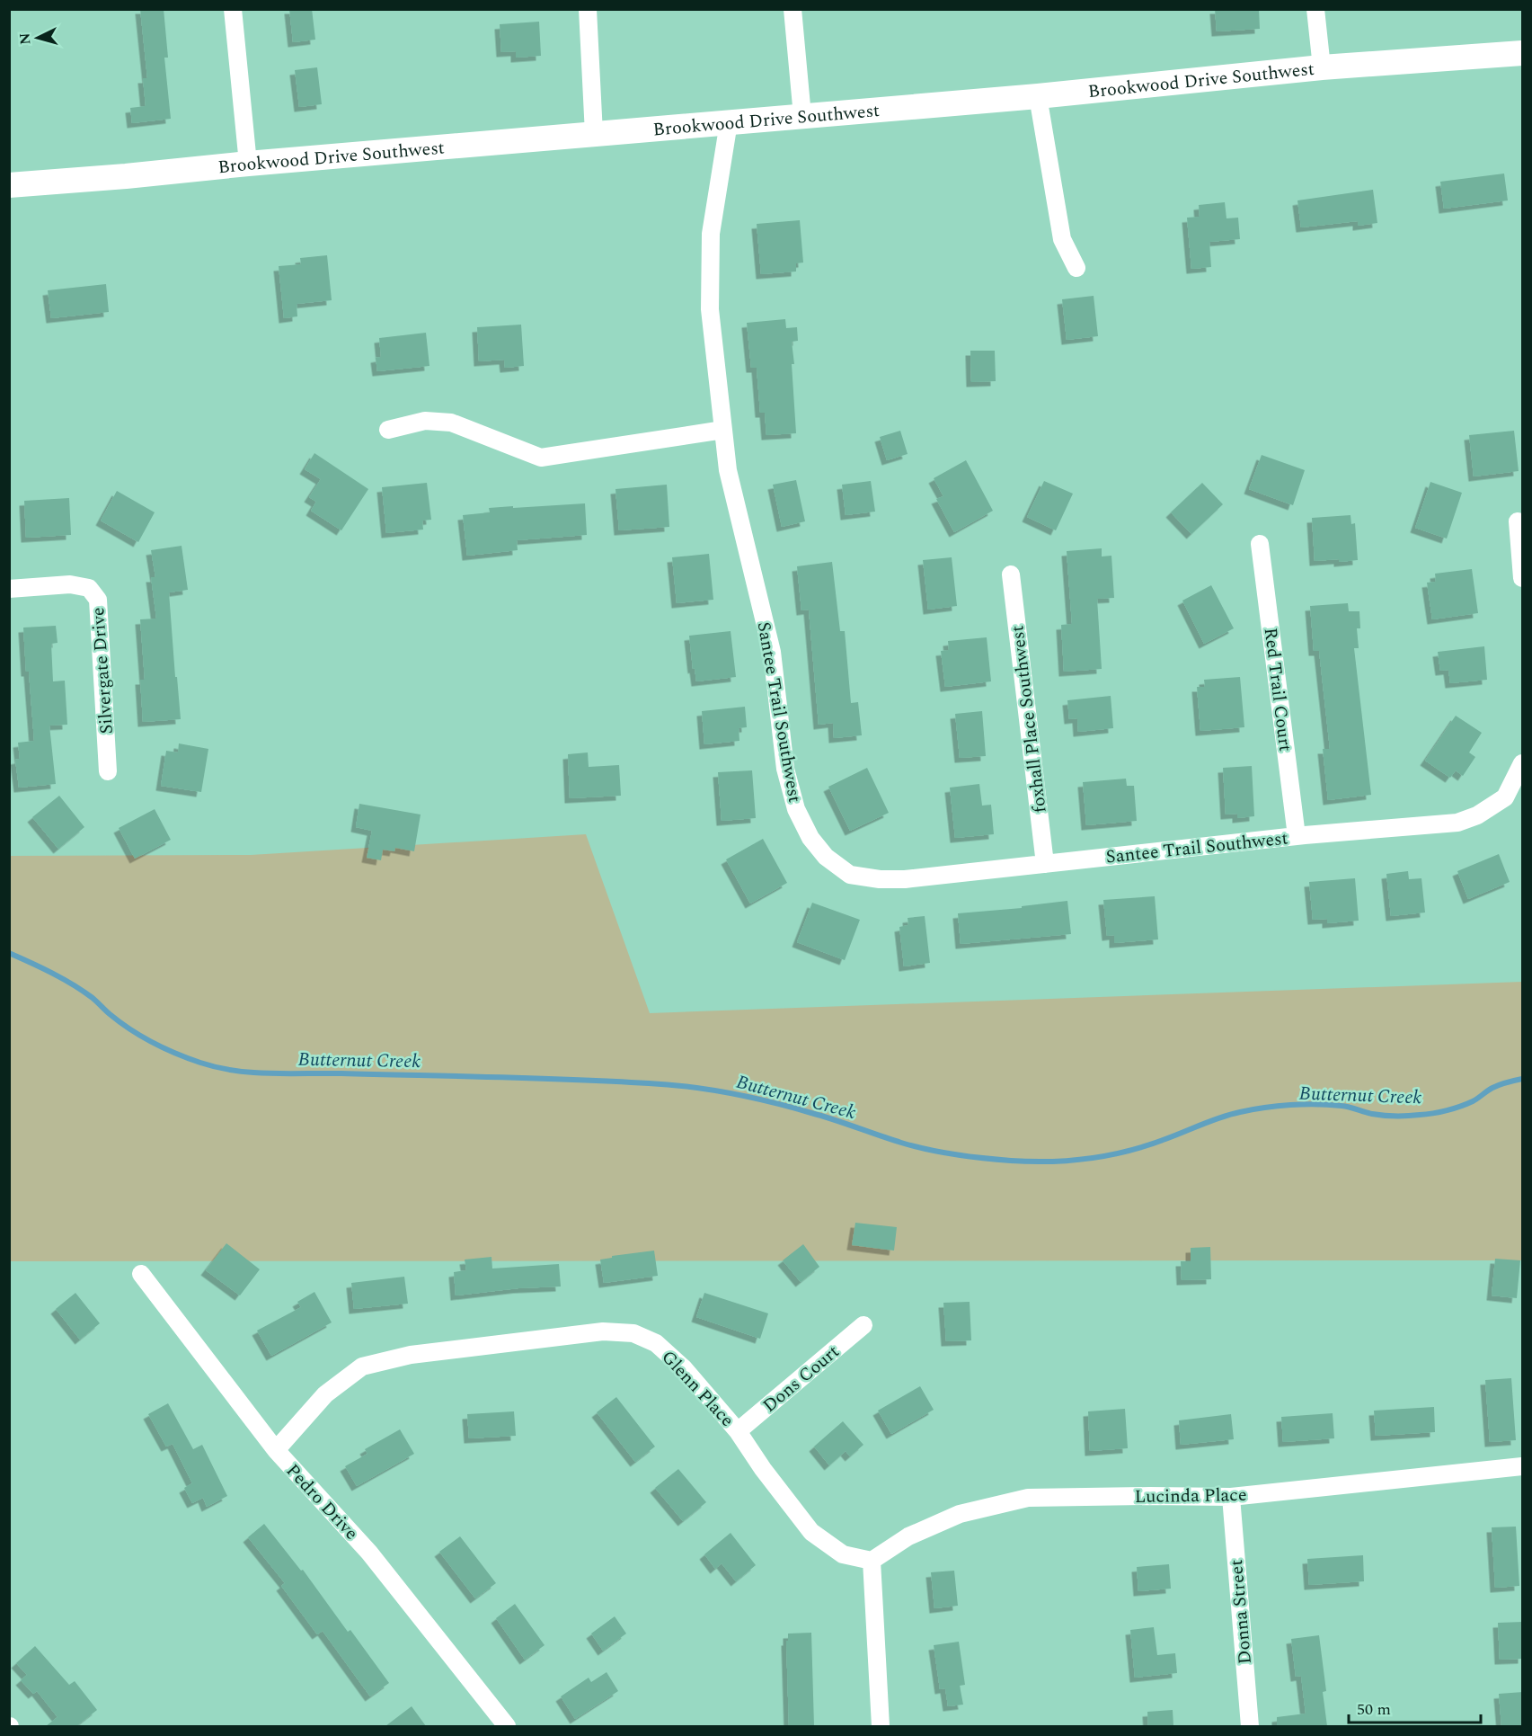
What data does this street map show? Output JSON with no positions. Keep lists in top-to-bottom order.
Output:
{
  "streets": {
    "street": [
      "Brookwood Drive Southwest",
      "Silvergate Drive",
      "Red Trail Court",
      "Santee Trail Southwest",
      "foxhall Place Southwest",
      "Dons Court",
      "Glenn Place",
      "Lucinda Place",
      "Pedro Drive",
      "Donna Street"
    ]
  },
  "crossings": [
    ["Brookwood Drive Southwest", "Santee Trail Southwest"],
    ["Red Trail Court", "Santee Trail Southwest"],
    ["Santee Trail Southwest", "foxhall Place Southwest"],
    ["Dons Court", "Glenn Place"],
    ["Glenn Place", "Lucinda Place"],
    ["Glenn Place", "Pedro Drive"],
    ["Lucinda Place", "Donna Street"]
  ],
  "water": ["Butternut Creek"],
  "scale_bar": "50 m",
  "north": "left"
}
